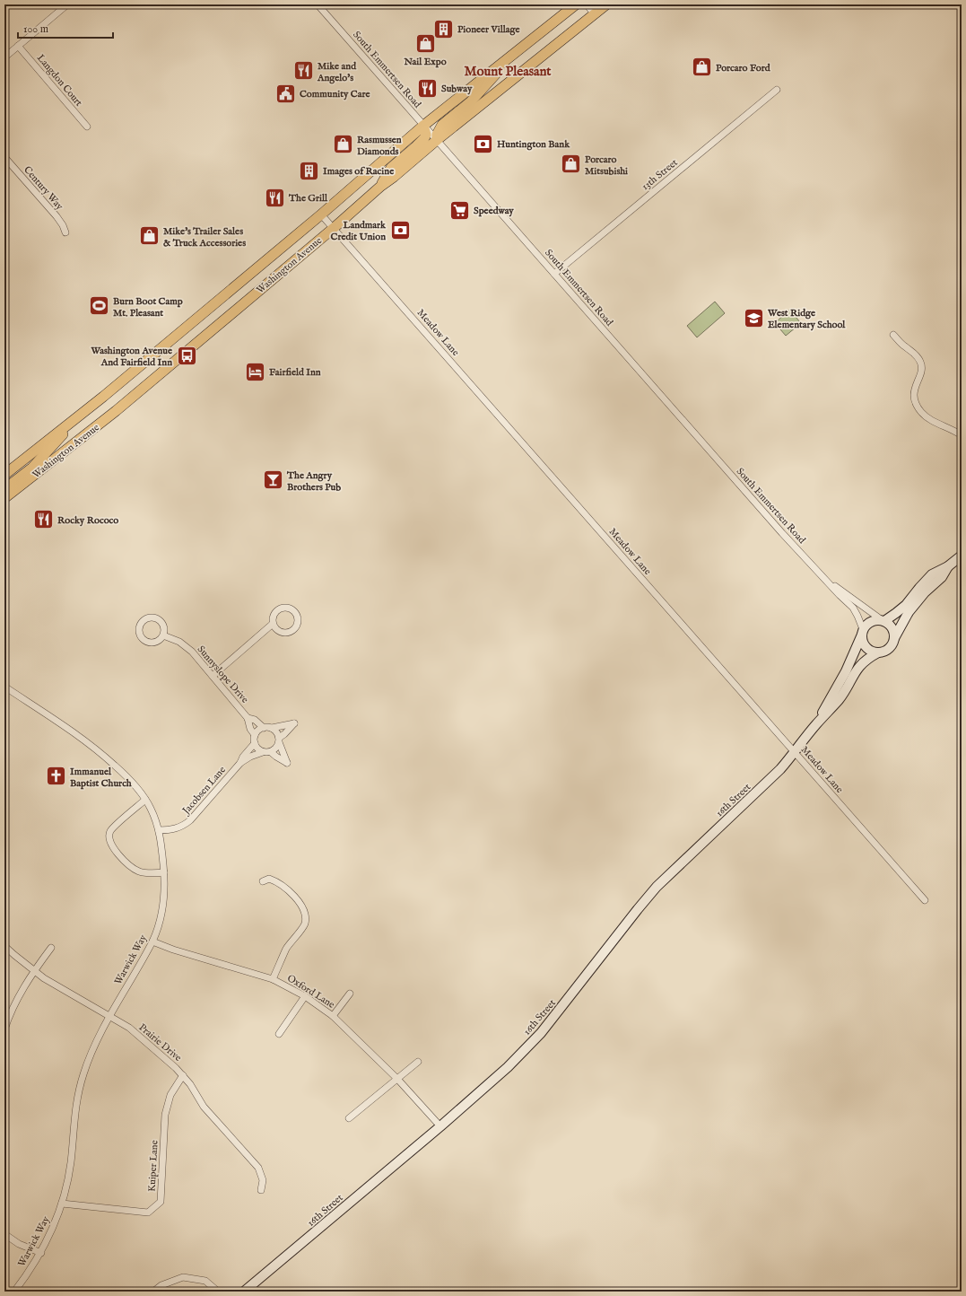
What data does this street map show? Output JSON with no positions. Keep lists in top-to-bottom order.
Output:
{
  "streets": {
    "main road": ["Washington Avenue"],
    "street": [
      "South Emmertsen Road",
      "Langdon Court",
      "13th Street",
      "Century Way",
      "Meadow Lane",
      "Sunnyslope Drive",
      "Jacobsen Lane",
      "16th Street",
      "Warwick Way",
      "Oxford Lane",
      "Prairie Drive",
      "Kuiper Lane"
    ]
  },
  "crossings": [
    ["South Emmertsen Road", "13th Street"],
    ["South Emmertsen Road", "Washington Avenue"],
    ["South Emmertsen Road", "16th Street"],
    ["Washington Avenue", "Meadow Lane"],
    ["Meadow Lane", "16th Street"],
    ["Sunnyslope Drive", "Jacobsen Lane"],
    ["Jacobsen Lane", "Warwick Way"],
    ["16th Street", "Oxford Lane"],
    ["Warwick Way", "Oxford Lane"],
    ["Warwick Way", "Prairie Drive"],
    ["Warwick Way", "Kuiper Lane"],
    ["Prairie Drive", "Kuiper Lane"]
  ],
  "districts": ["Mount Pleasant"],
  "places": {
    "building": ["Pioneer Village", "Images of Racine"],
    "shop": [
      "Nail Expo",
      "Porcaro Ford",
      "Rasmussen Diamonds",
      "Porcaro Mitsubishi",
      "Mike's Trailer Sales & Truck Accessories"
    ],
    "restaurant": [
      "Mike and Angelo's",
      "Subway",
      "The Grill",
      "Rocky Rococo"
    ],
    "public building": ["Community Care"],
    "bank": ["Huntington Bank", "Landmark Credit Union"],
    "supermarket": ["Speedway"],
    "sports": ["Burn Boot Camp Mt. Pleasant"],
    "school or university": ["West Ridge Elementary School"],
    "bus stop": ["Washington Avenue And Fairfield Inn"],
    "hotel": ["Fairfield Inn"],
    "bar": ["The Angry Brothers Pub"],
    "church": ["Immanuel Baptist Church"]
  },
  "scale_bar": "100 m"
}
